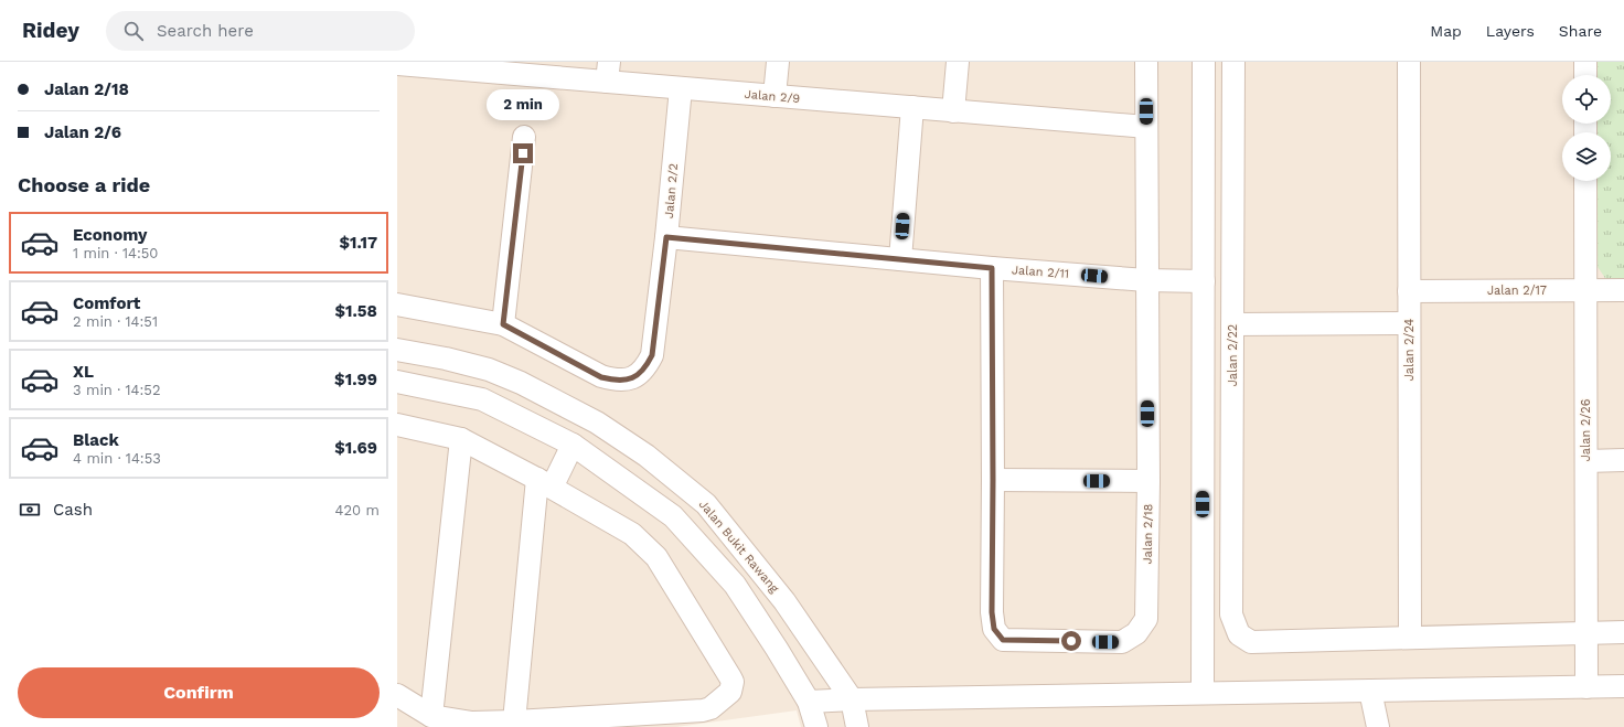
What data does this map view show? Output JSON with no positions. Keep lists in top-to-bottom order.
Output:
{
  "streets": {
    "street": [
      "Jalan 2/9",
      "Jalan 2/2",
      "Jalan 2/11",
      "Jalan 2/17",
      "Jalan 2/24",
      "Jalan 2/22",
      "Jalan 2/26",
      "Jalan 2/18",
      "Jalan Bukit Rawang"
    ]
  },
  "crossings": [
    ["Jalan 2/9", "Jalan 2/2"],
    ["Jalan 2/9", "Jalan 2/18"],
    ["Jalan 2/2", "Jalan 2/11"],
    ["Jalan 2/11", "Jalan 2/18"],
    ["Jalan 2/17", "Jalan 2/24"],
    ["Jalan 2/17", "Jalan 2/26"],
    ["Jalan 2/24", "Jalan 2/22"]
  ],
  "page": {
    "header": "Ridey",
    "search": "Search here",
    "nav": ["Map", "Layers", "Share"],
    "banner": ["Jalan 2/18", "Jalan 2/6"],
    "bubble": "2 min",
    "heading": "Choose a ride",
    "list": [
      {
        "name": "Economy",
        "note": "1 min · 14:50",
        "value": "$1.17"
      },
      {
        "name": "Comfort",
        "note": "2 min · 14:51",
        "value": "$1.58"
      },
      {
        "name": "XL",
        "note": "3 min · 14:52",
        "value": "$1.99"
      },
      {
        "name": "Black",
        "note": "4 min · 14:53",
        "value": "$1.69"
      }
    ],
    "pay": ["Cash", "420 m"],
    "buttons": "Confirm"
  }
}
